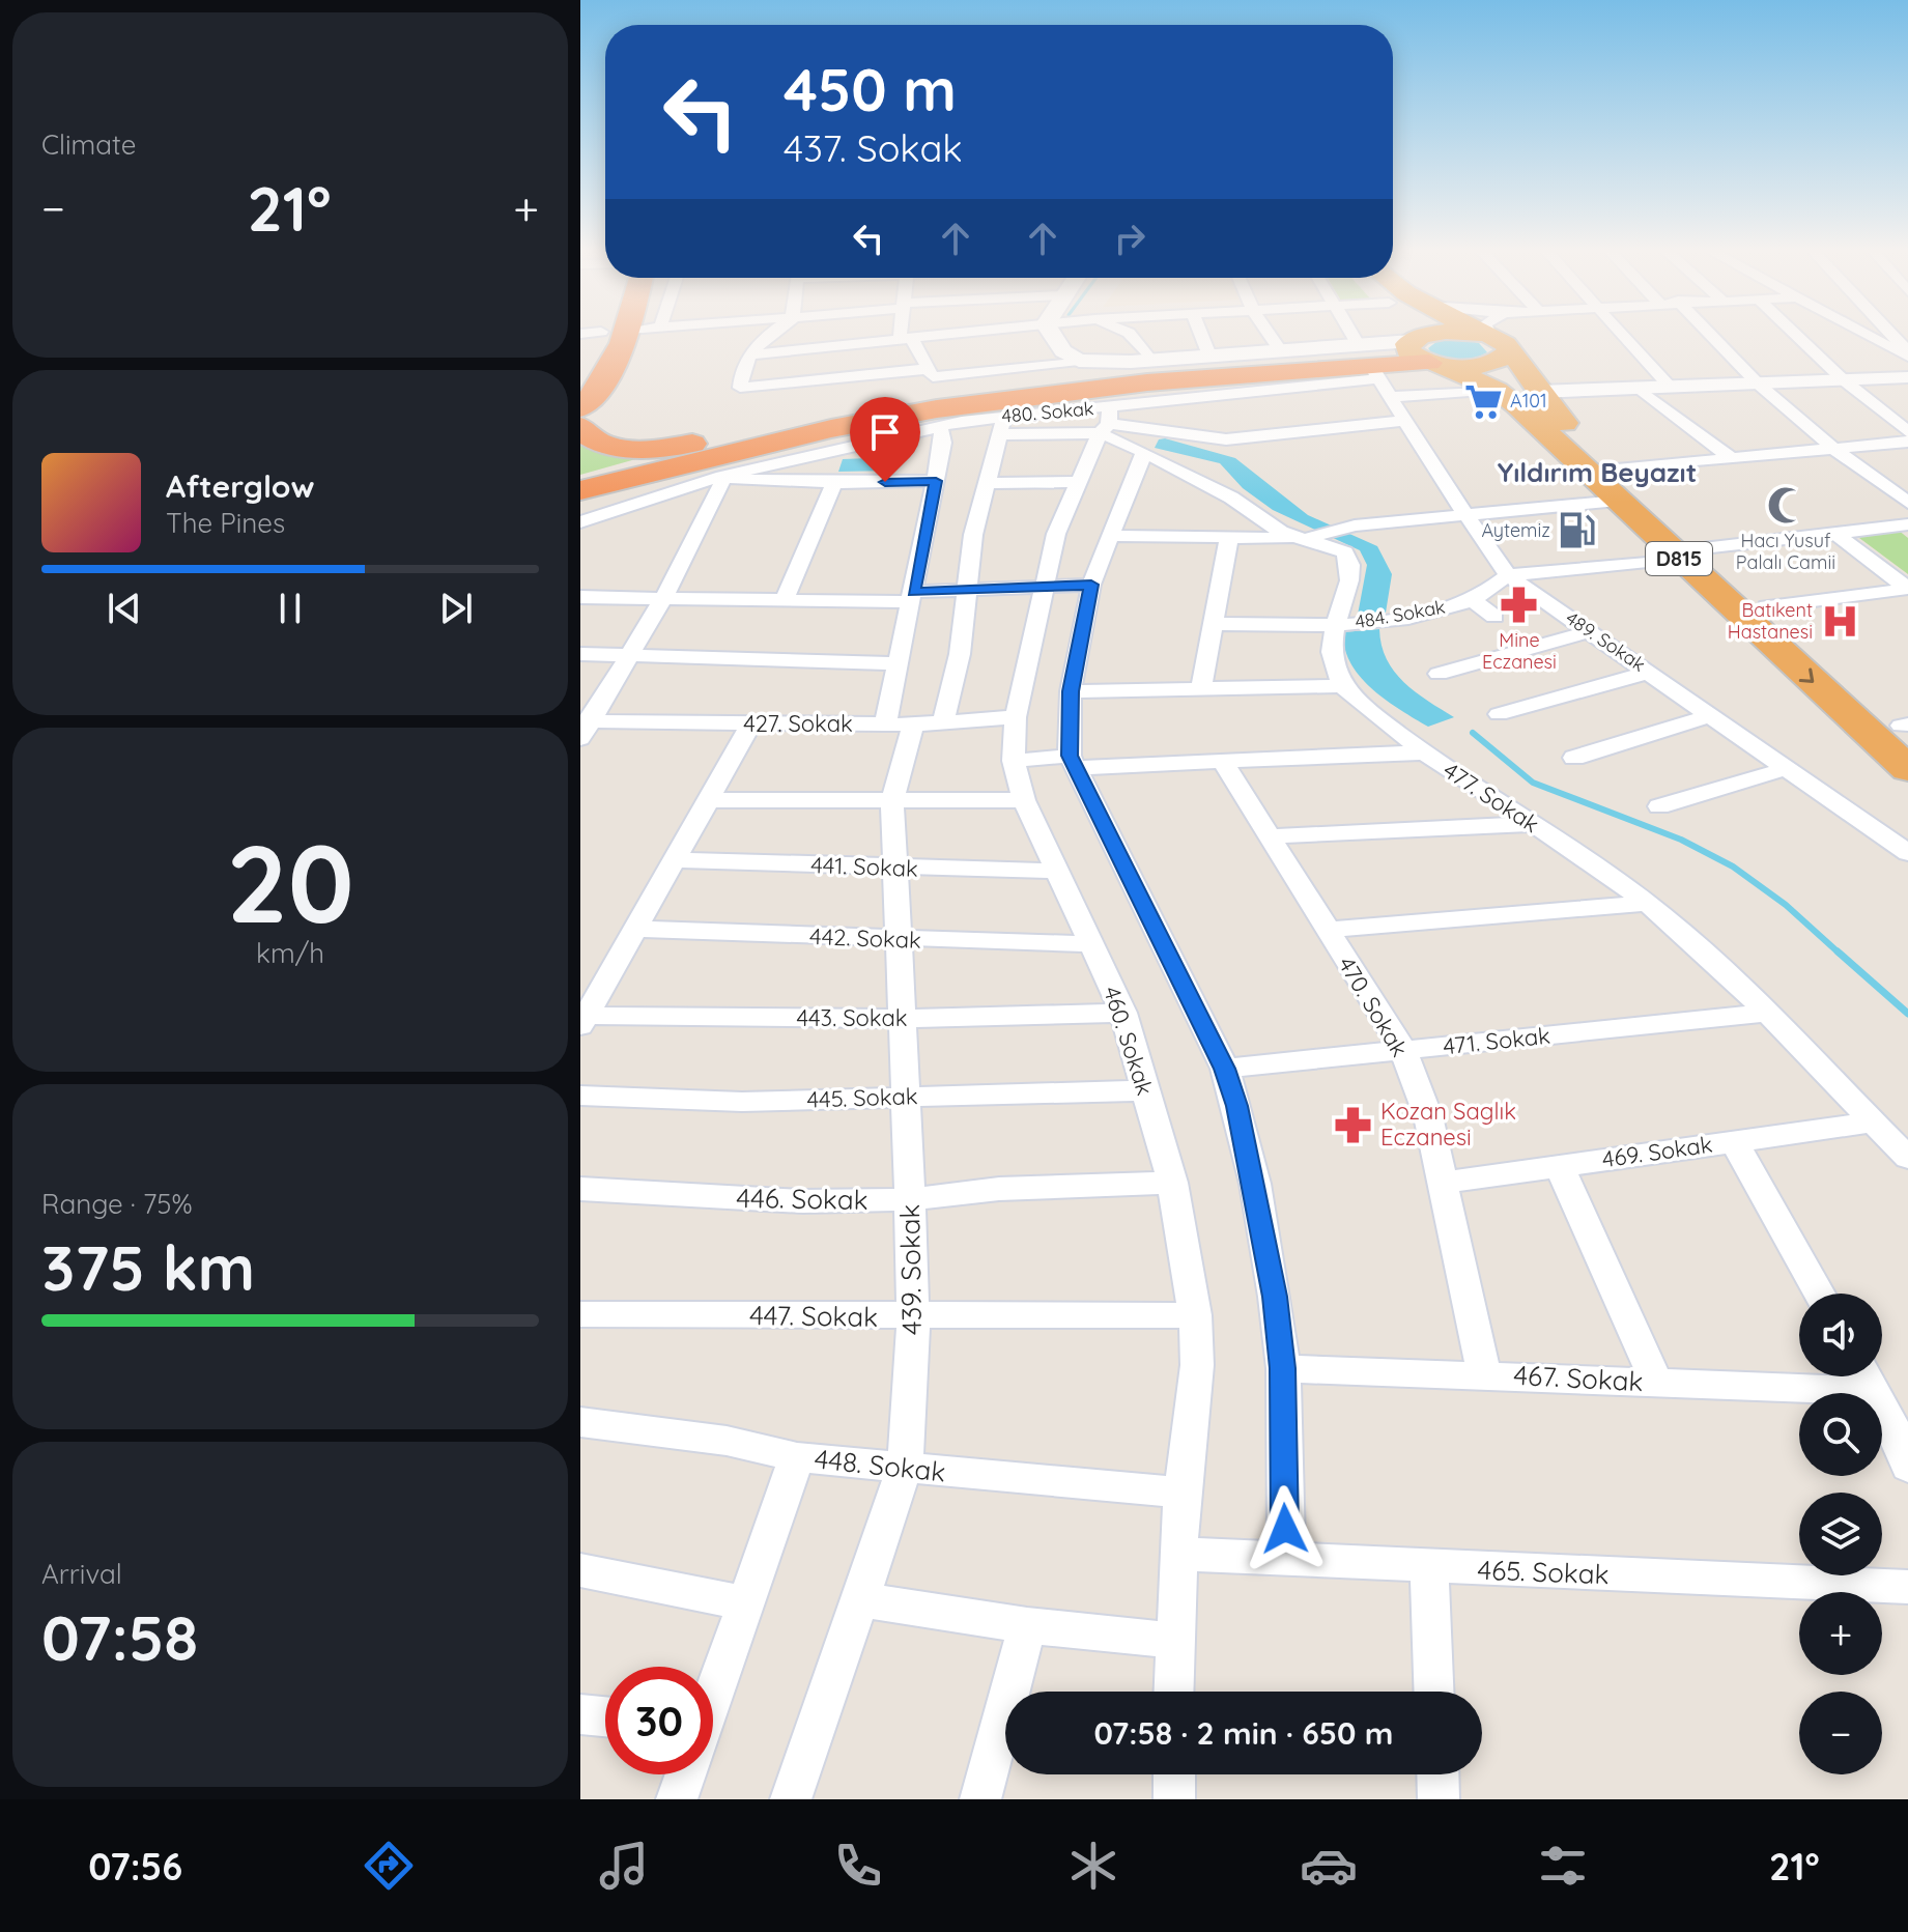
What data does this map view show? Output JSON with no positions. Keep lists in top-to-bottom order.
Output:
{
  "streets": {
    "highway": ["D815"],
    "street": [
      "480. Sokak",
      "484. Sokak",
      "489. Sokak",
      "427. Sokak",
      "477. Sokak",
      "441. Sokak",
      "442. Sokak",
      "470. Sokak",
      "443. Sokak",
      "460. Sokak",
      "471. Sokak",
      "445. Sokak",
      "469. Sokak",
      "446. Sokak",
      "439. Sokak",
      "447. Sokak",
      "467. Sokak",
      "448. Sokak",
      "465. Sokak"
    ]
  },
  "crossings": [
    ["480. Sokak", "489. Sokak"],
    ["480. Sokak", "460. Sokak"],
    ["D815", "484. Sokak"],
    ["484. Sokak", "489. Sokak"],
    ["427. Sokak", "460. Sokak"],
    ["427. Sokak", "439. Sokak"],
    ["477. Sokak", "471. Sokak"],
    ["477. Sokak", "469. Sokak"],
    ["441. Sokak", "460. Sokak"],
    ["441. Sokak", "439. Sokak"],
    ["442. Sokak", "460. Sokak"],
    ["442. Sokak", "439. Sokak"],
    ["470. Sokak", "471. Sokak"],
    ["470. Sokak", "469. Sokak"],
    ["470. Sokak", "467. Sokak"],
    ["443. Sokak", "460. Sokak"],
    ["443. Sokak", "439. Sokak"],
    ["460. Sokak", "445. Sokak"],
    ["460. Sokak", "446. Sokak"],
    ["460. Sokak", "447. Sokak"],
    ["460. Sokak", "448. Sokak"],
    ["460. Sokak", "465. Sokak"],
    ["445. Sokak", "439. Sokak"],
    ["446. Sokak", "439. Sokak"],
    ["439. Sokak", "447. Sokak"],
    ["439. Sokak", "448. Sokak"]
  ],
  "districts": ["Yıldırım Beyazıt"],
  "places": {
    "supermarket": ["A101"],
    "mosque": ["Hacı Yusuf Palalı Camii"],
    "fuel station": ["Aytemiz"],
    "pharmacy": ["Mine Eczanesi", "Kozan Saglık Eczanesi"],
    "hospital": ["Batıkent Hastanesi"]
  },
  "page": {
    "tile": [
      "Climate",
      ["20", "km/h"],
      ["Range · 75%", "375 km"],
      ["Arrival", "07:58"]
    ],
    "turn": ["450 m", "437. Sokak"],
    "heat": ["−", "21°", "+"],
    "song": ["Afterglow", "The Pines"],
    "map_buttons": ["+", "−"],
    "limit": "30",
    "trip": "07:58 · 2 min · 650 m",
    "tabs": ["07:56", "21°"]
  }
}
